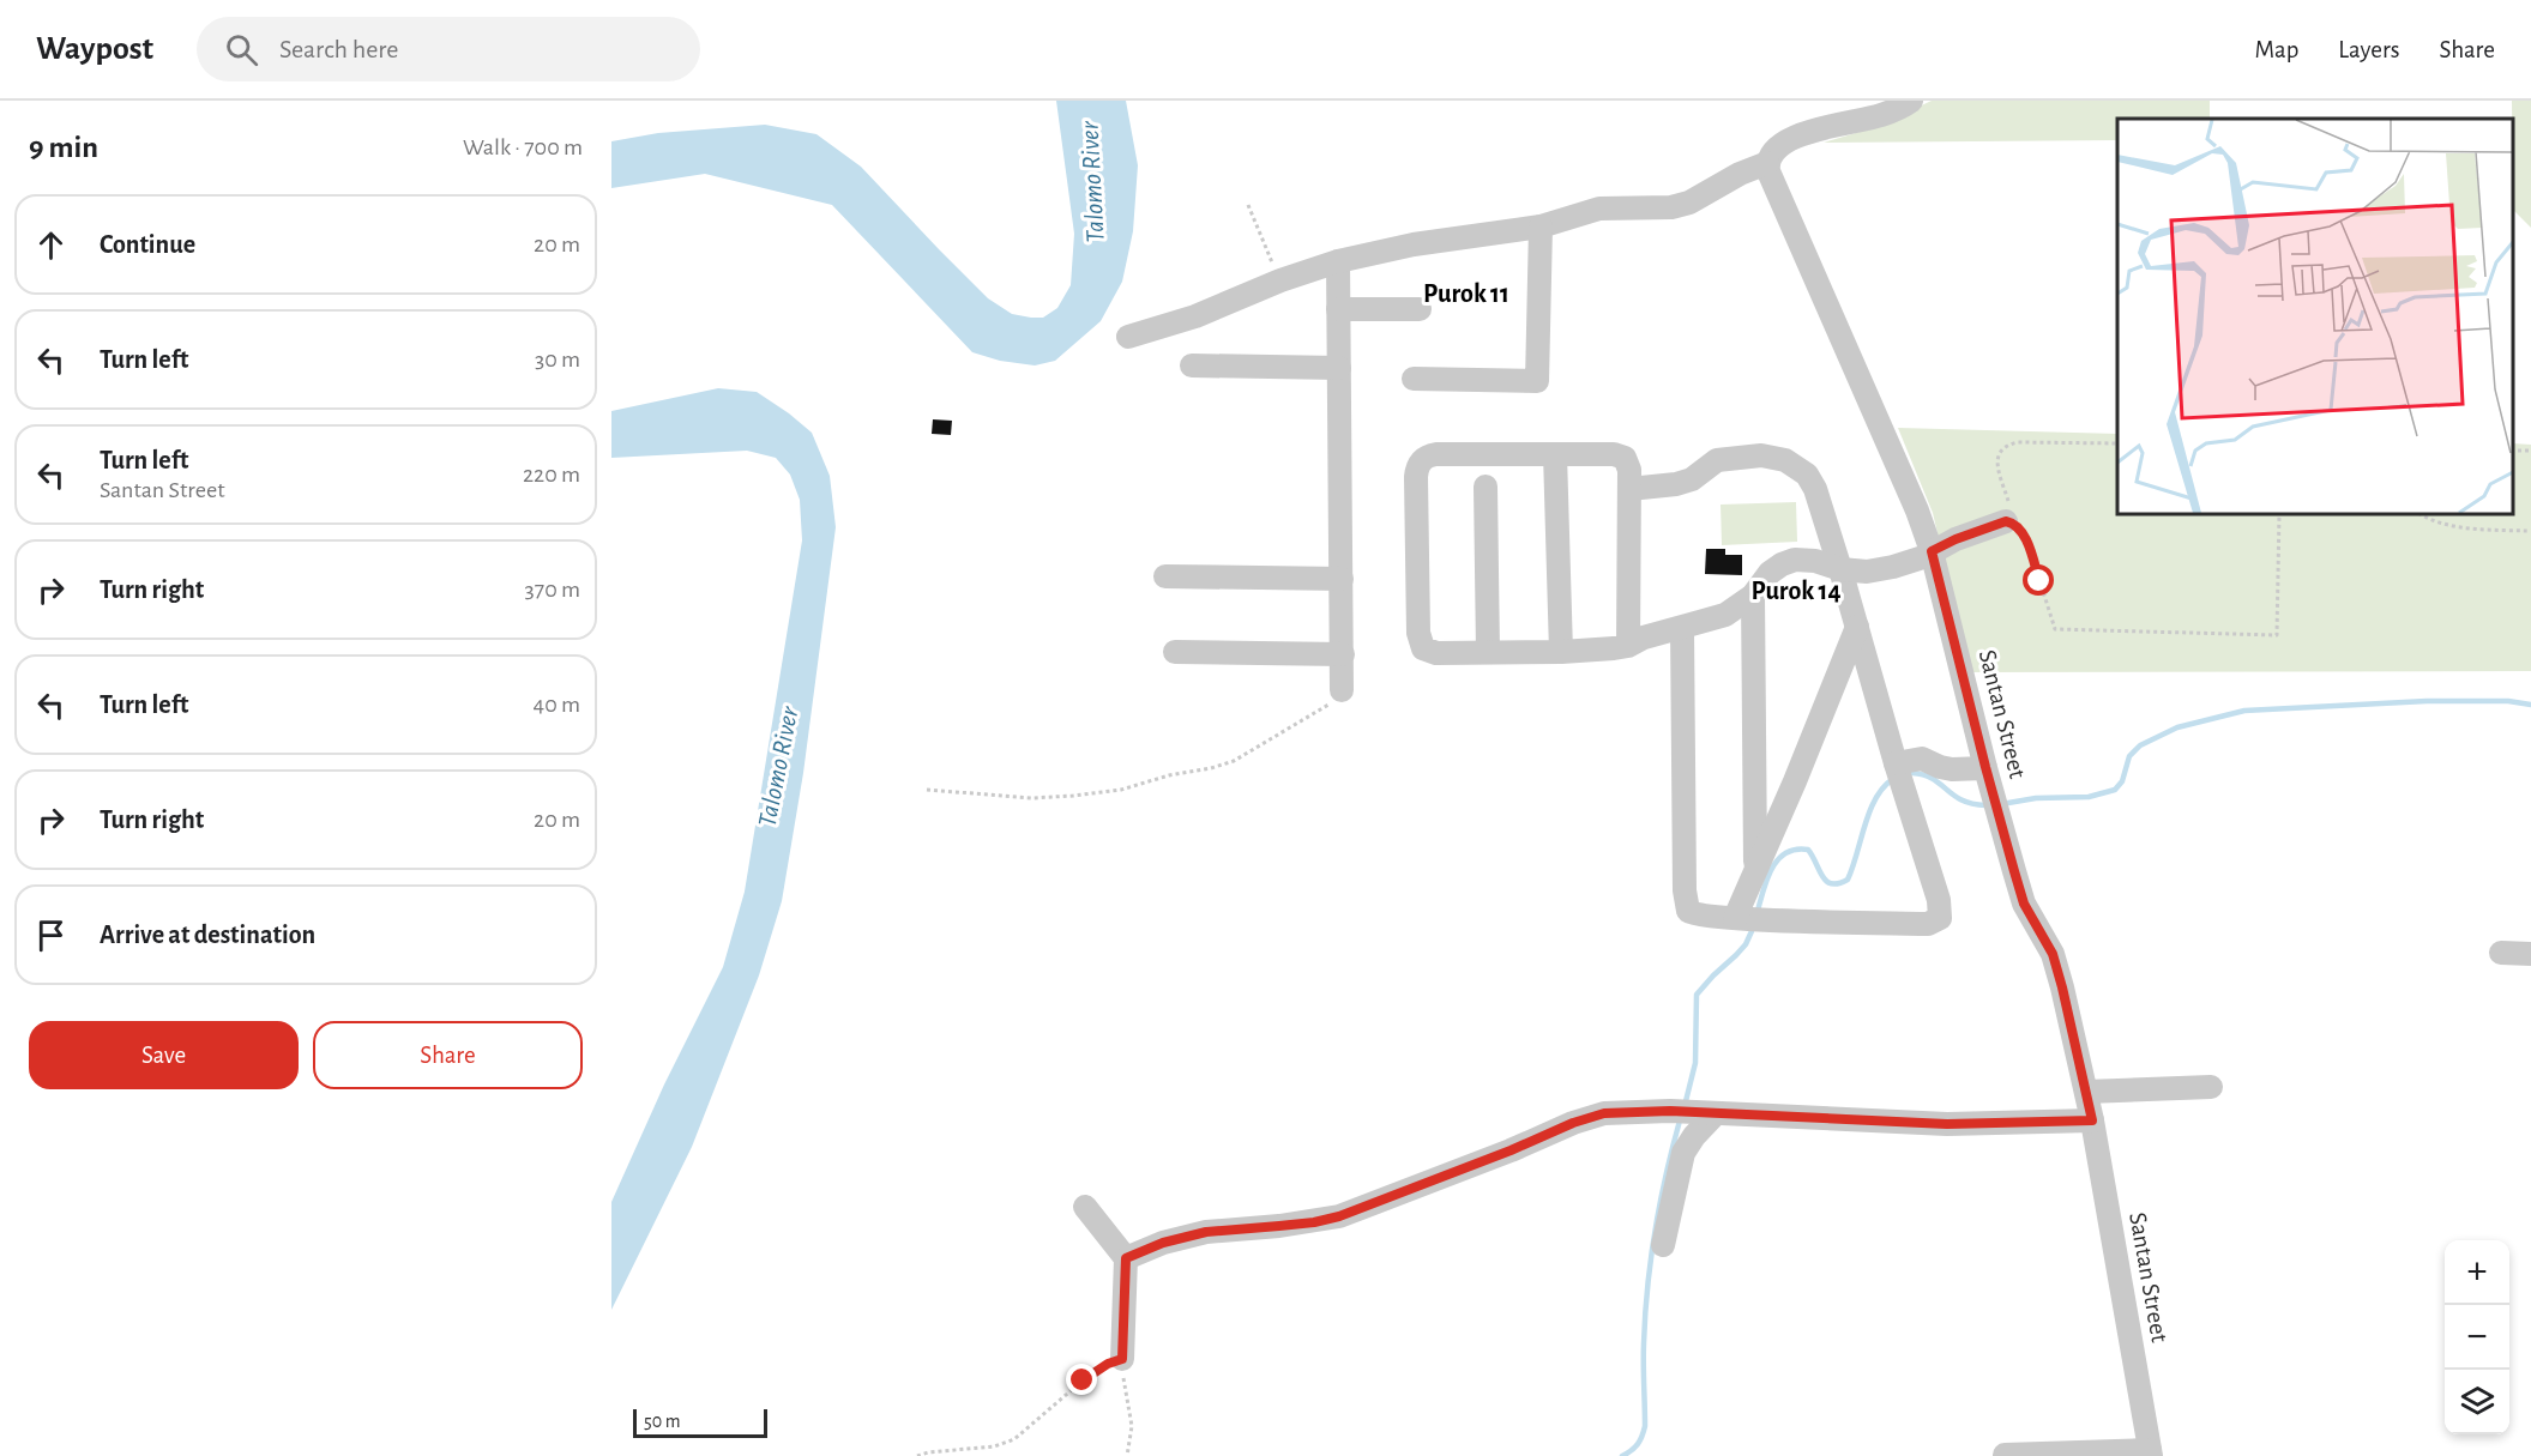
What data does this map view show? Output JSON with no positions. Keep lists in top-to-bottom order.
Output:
{
  "streets": {
    "street": ["Santan Street"]
  },
  "districts": ["Purok 11", "Purok 14"],
  "water": ["Talomo River"],
  "scale_bar": "50 m",
  "page": {
    "header": "Waypost",
    "search": "Search here",
    "nav": ["Map", "Layers", "Share"],
    "heading": ["9 min", "Walk · 700 m"],
    "list": [
      ["Continue", "20 m"],
      ["Turn left", "30 m"],
      ["Turn left", "Santan Street", "220 m"],
      ["Turn right", "370 m"],
      ["Turn left", "40 m"],
      ["Turn right", "20 m"],
      "Arrive at destination"
    ],
    "buttons": ["Save", "Share"],
    "map_buttons": ["+", "−"],
    "scale": "50 m"
  }
}
